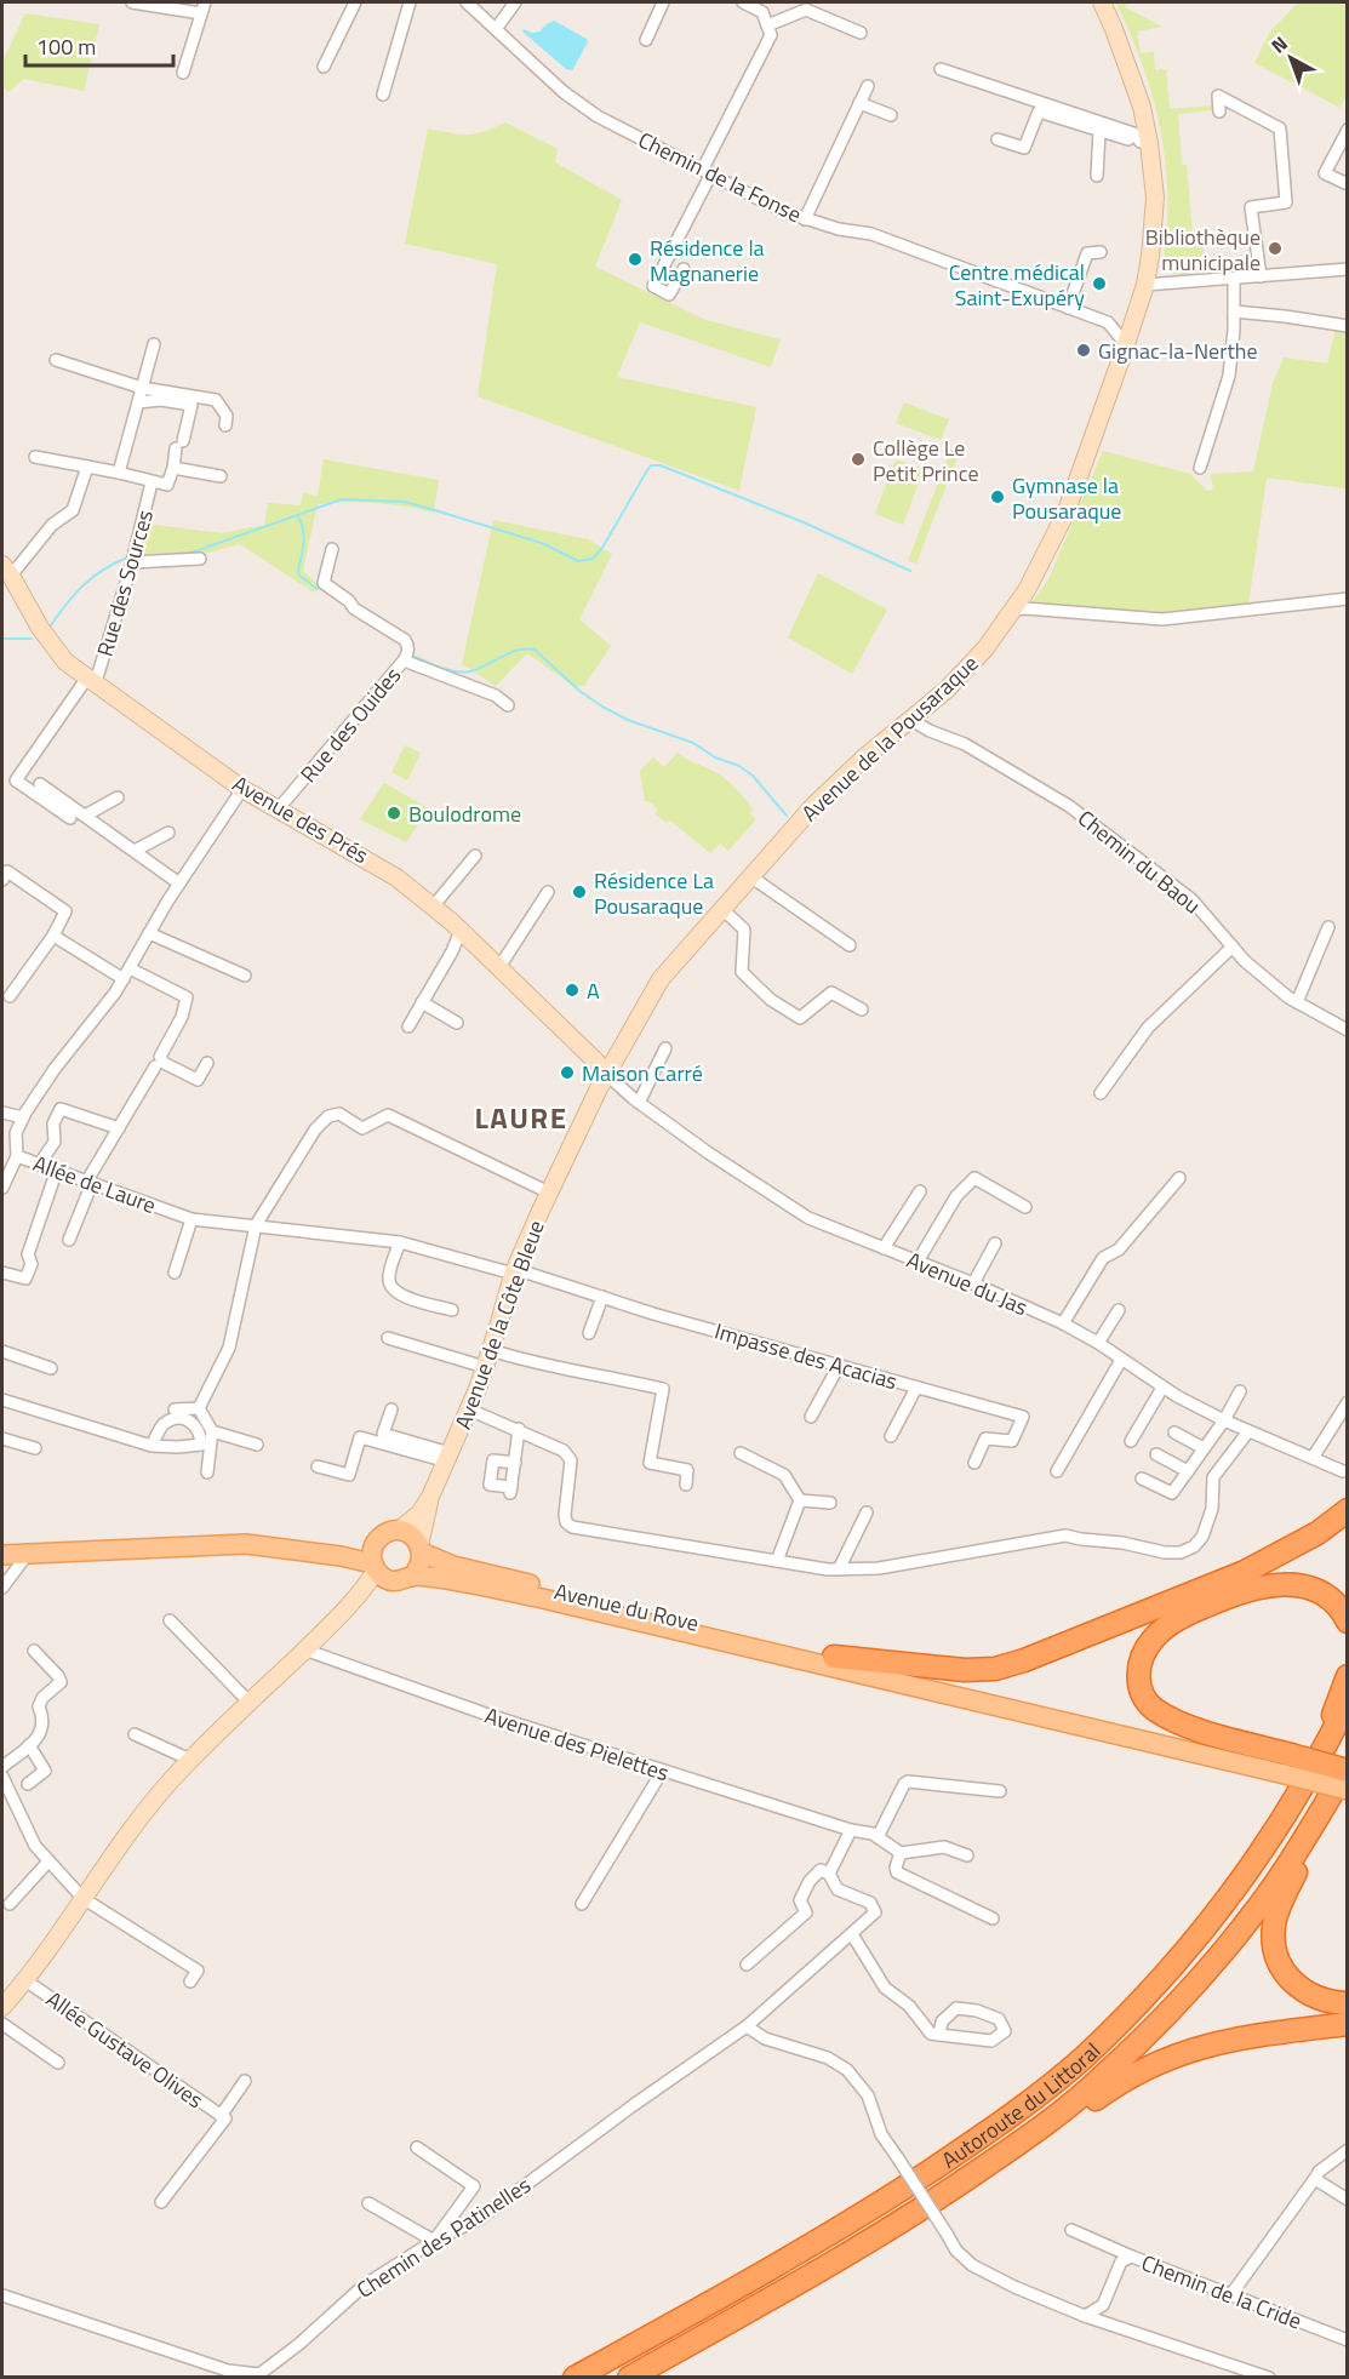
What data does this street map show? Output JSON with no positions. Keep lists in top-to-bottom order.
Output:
{
  "streets": {
    "highway": ["Autoroute du Littoral"],
    "main road": ["Avenue du Rove"],
    "street": [
      "Chemin de la Fonse",
      "Rue des Sources",
      "Rue des Ouides",
      "Avenue de la Pousaraque",
      "Avenue des Prés",
      "Chemin du Baou",
      "Allée de Laure",
      "Avenue du Jas",
      "Avenue de la Côte Bleue",
      "Impasse des Acacias",
      "Avenue des Pielettes",
      "Allée Gustave Olives",
      "Chemin des Patinelles",
      "Chemin de la Cride"
    ]
  },
  "crossings": [
    ["Rue des Sources", "Avenue des Prés"],
    ["Rue des Ouides", "Avenue des Prés"],
    ["Avenue de la Pousaraque", "Avenue des Prés"],
    ["Avenue de la Pousaraque", "Chemin du Baou"],
    ["Avenue de la Pousaraque", "Avenue du Jas"],
    ["Avenue de la Pousaraque", "Avenue de la Côte Bleue"],
    ["Avenue des Prés", "Allée de Laure"],
    ["Avenue des Prés", "Avenue du Jas"],
    ["Avenue des Prés", "Avenue de la Côte Bleue"],
    ["Allée de Laure", "Avenue de la Côte Bleue"],
    ["Allée de Laure", "Impasse des Acacias"],
    ["Avenue du Jas", "Avenue de la Côte Bleue"],
    ["Avenue de la Côte Bleue", "Impasse des Acacias"],
    ["Avenue de la Côte Bleue", "Avenue du Rove"]
  ],
  "districts": ["LAURE"],
  "places": [
    "Bibliothèque municipale",
    "Résidence la Magnanerie",
    "Centre médical Saint-Exupéry",
    "Gignac-la-Nerthe",
    "Collège Le Petit Prince",
    "Gymnase la Pousaraque",
    "Boulodrome",
    "Résidence La Pousaraque",
    "A",
    "Maison Carré"
  ],
  "scale_bar": "100 m",
  "north": "top left"
}
